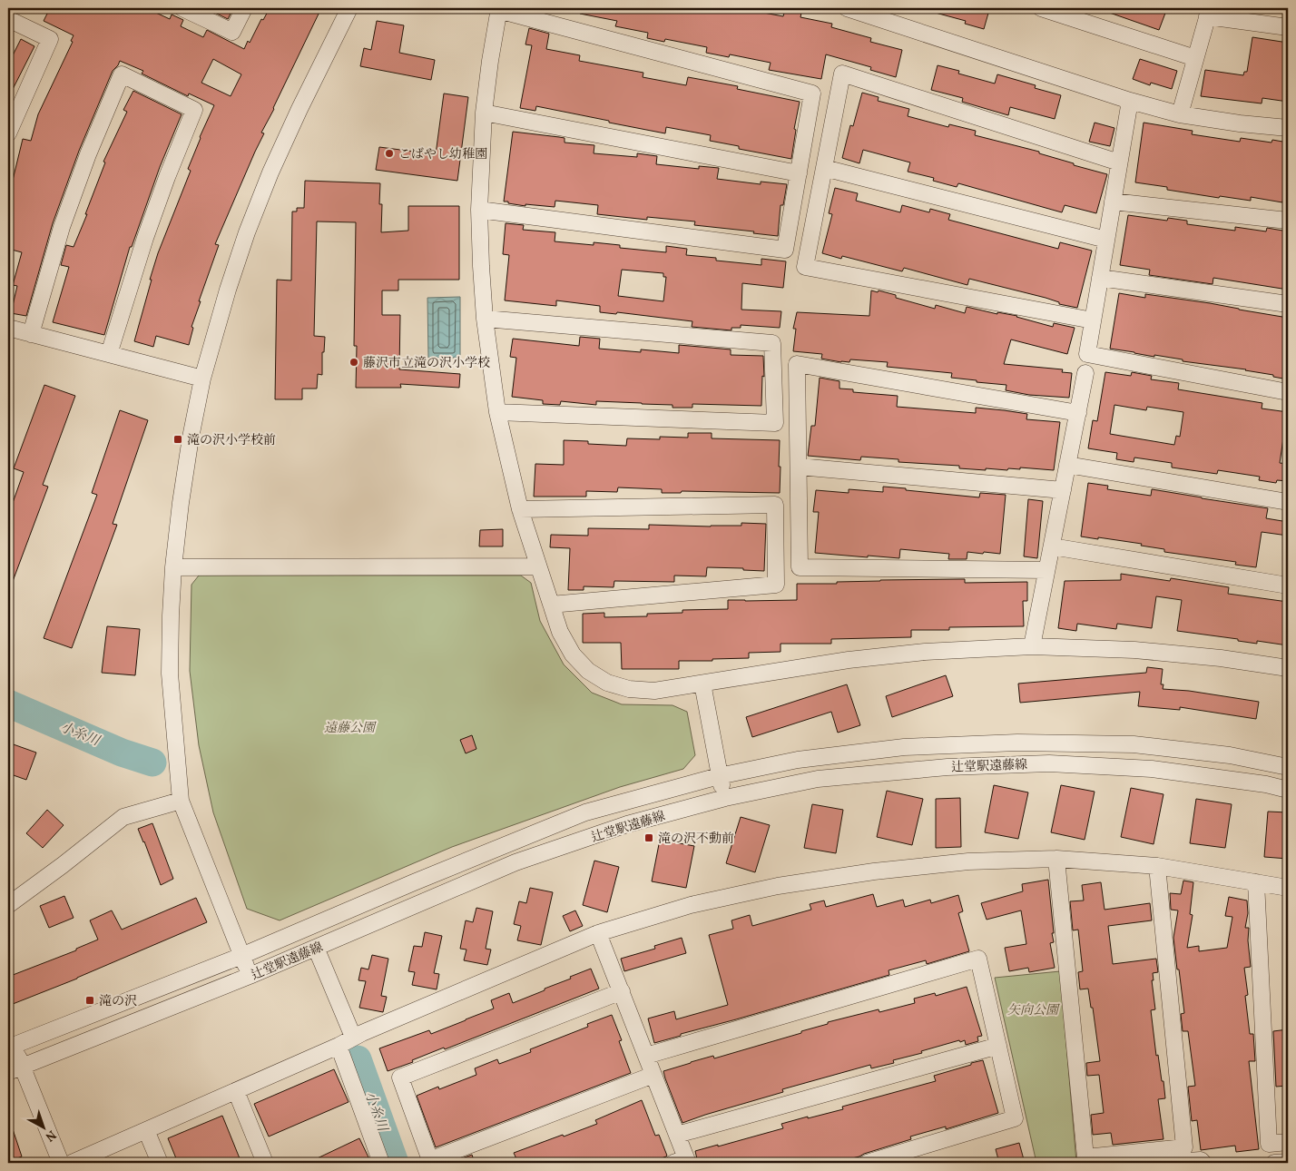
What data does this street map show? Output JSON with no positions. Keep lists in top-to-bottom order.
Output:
{
  "streets": {
    "street": ["辻堂駅遠藤線"]
  },
  "water": ["小糸川"],
  "parks": ["遠藤公園", "矢向公園"],
  "places": {
    "other": ["こばやし幼稚園", "藤沢市立滝の沢小学校"],
    "transit": ["滝の沢小学校前", "滝の沢不動前", "滝の沢"]
  },
  "north": "bottom right"
}
